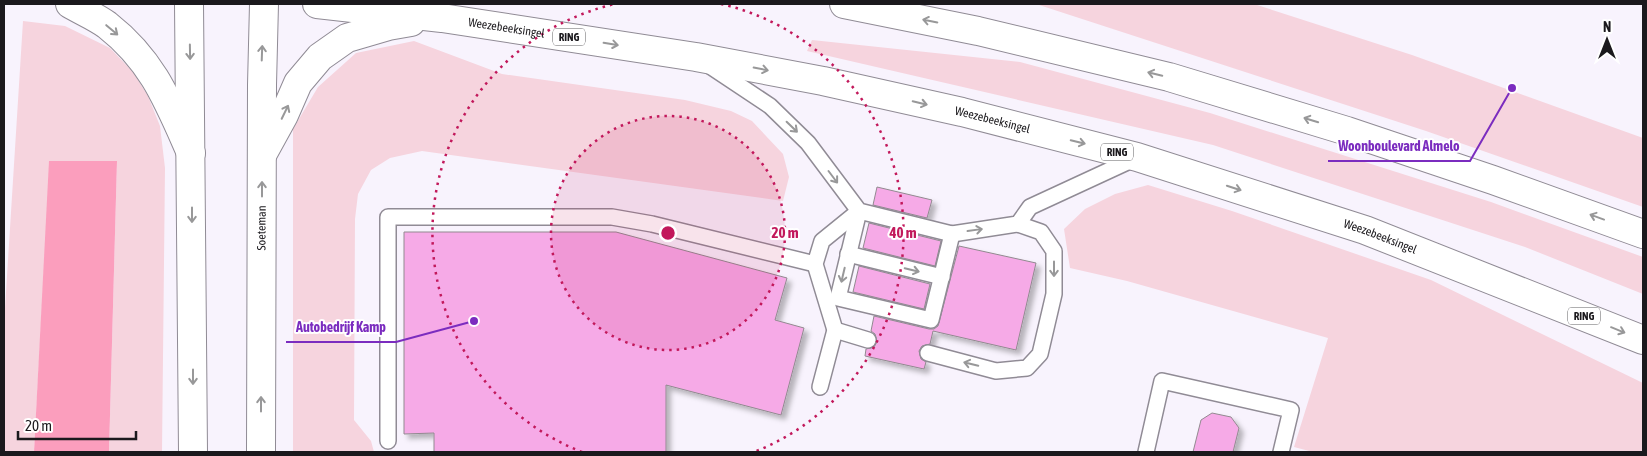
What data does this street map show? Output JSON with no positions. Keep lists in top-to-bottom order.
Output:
{
  "streets": {
    "main road": ["Weezebeeksingel", "RING", "Soeteman"]
  },
  "places": ["Woonboulevard Almelo", "Autobedrijf Kamp"],
  "scale_bar": "20 m",
  "north": "top",
  "rings": ["20 m", "40 m"]
}
